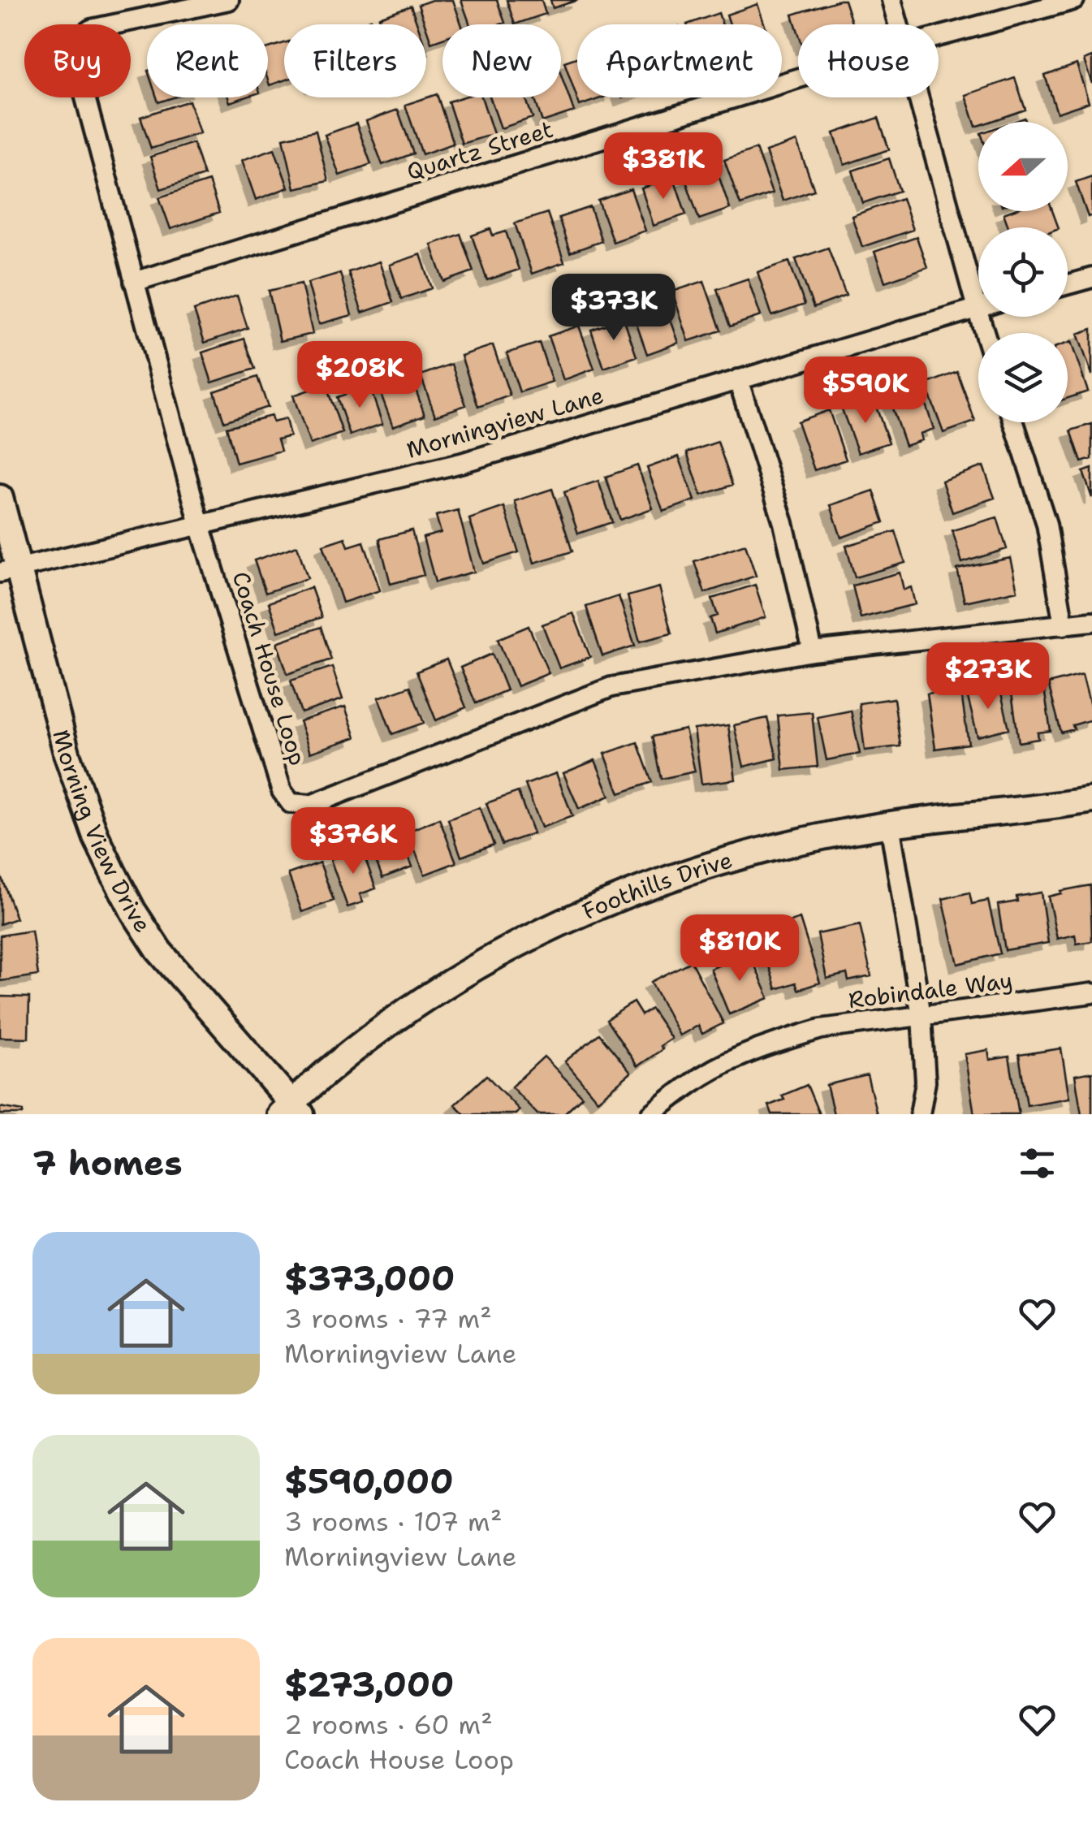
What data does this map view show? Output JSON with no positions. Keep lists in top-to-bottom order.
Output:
{
  "streets": {
    "street": [
      "Quartz Street",
      "Morningview Lane",
      "Coach House Loop",
      "Morning View Drive",
      "Foothills Drive",
      "Robindale Way"
    ]
  },
  "crossings": [
    ["Quartz Street", "Coach House Loop"],
    ["Morningview Lane", "Coach House Loop"],
    ["Morningview Lane", "Morning View Drive"],
    ["Morning View Drive", "Foothills Drive"]
  ],
  "north": "left",
  "page": {
    "chip": [
      "Buy",
      "Rent",
      "Filters",
      "New",
      "Apartment",
      "House"
    ],
    "price": [
      "$381K",
      "$373K",
      "$208K",
      "$590K",
      "$273K",
      "$376K",
      "$810K"
    ],
    "heading": "7 homes",
    "list": [
      {
        "name": "$373,000",
        "note": "3 rooms · 77 m² · Morningview Lane"
      },
      {
        "name": "$590,000",
        "note": "3 rooms · 107 m² · Morningview Lane"
      },
      {
        "name": "$273,000",
        "note": "2 rooms · 60 m² · Coach House Loop"
      }
    ]
  }
}
